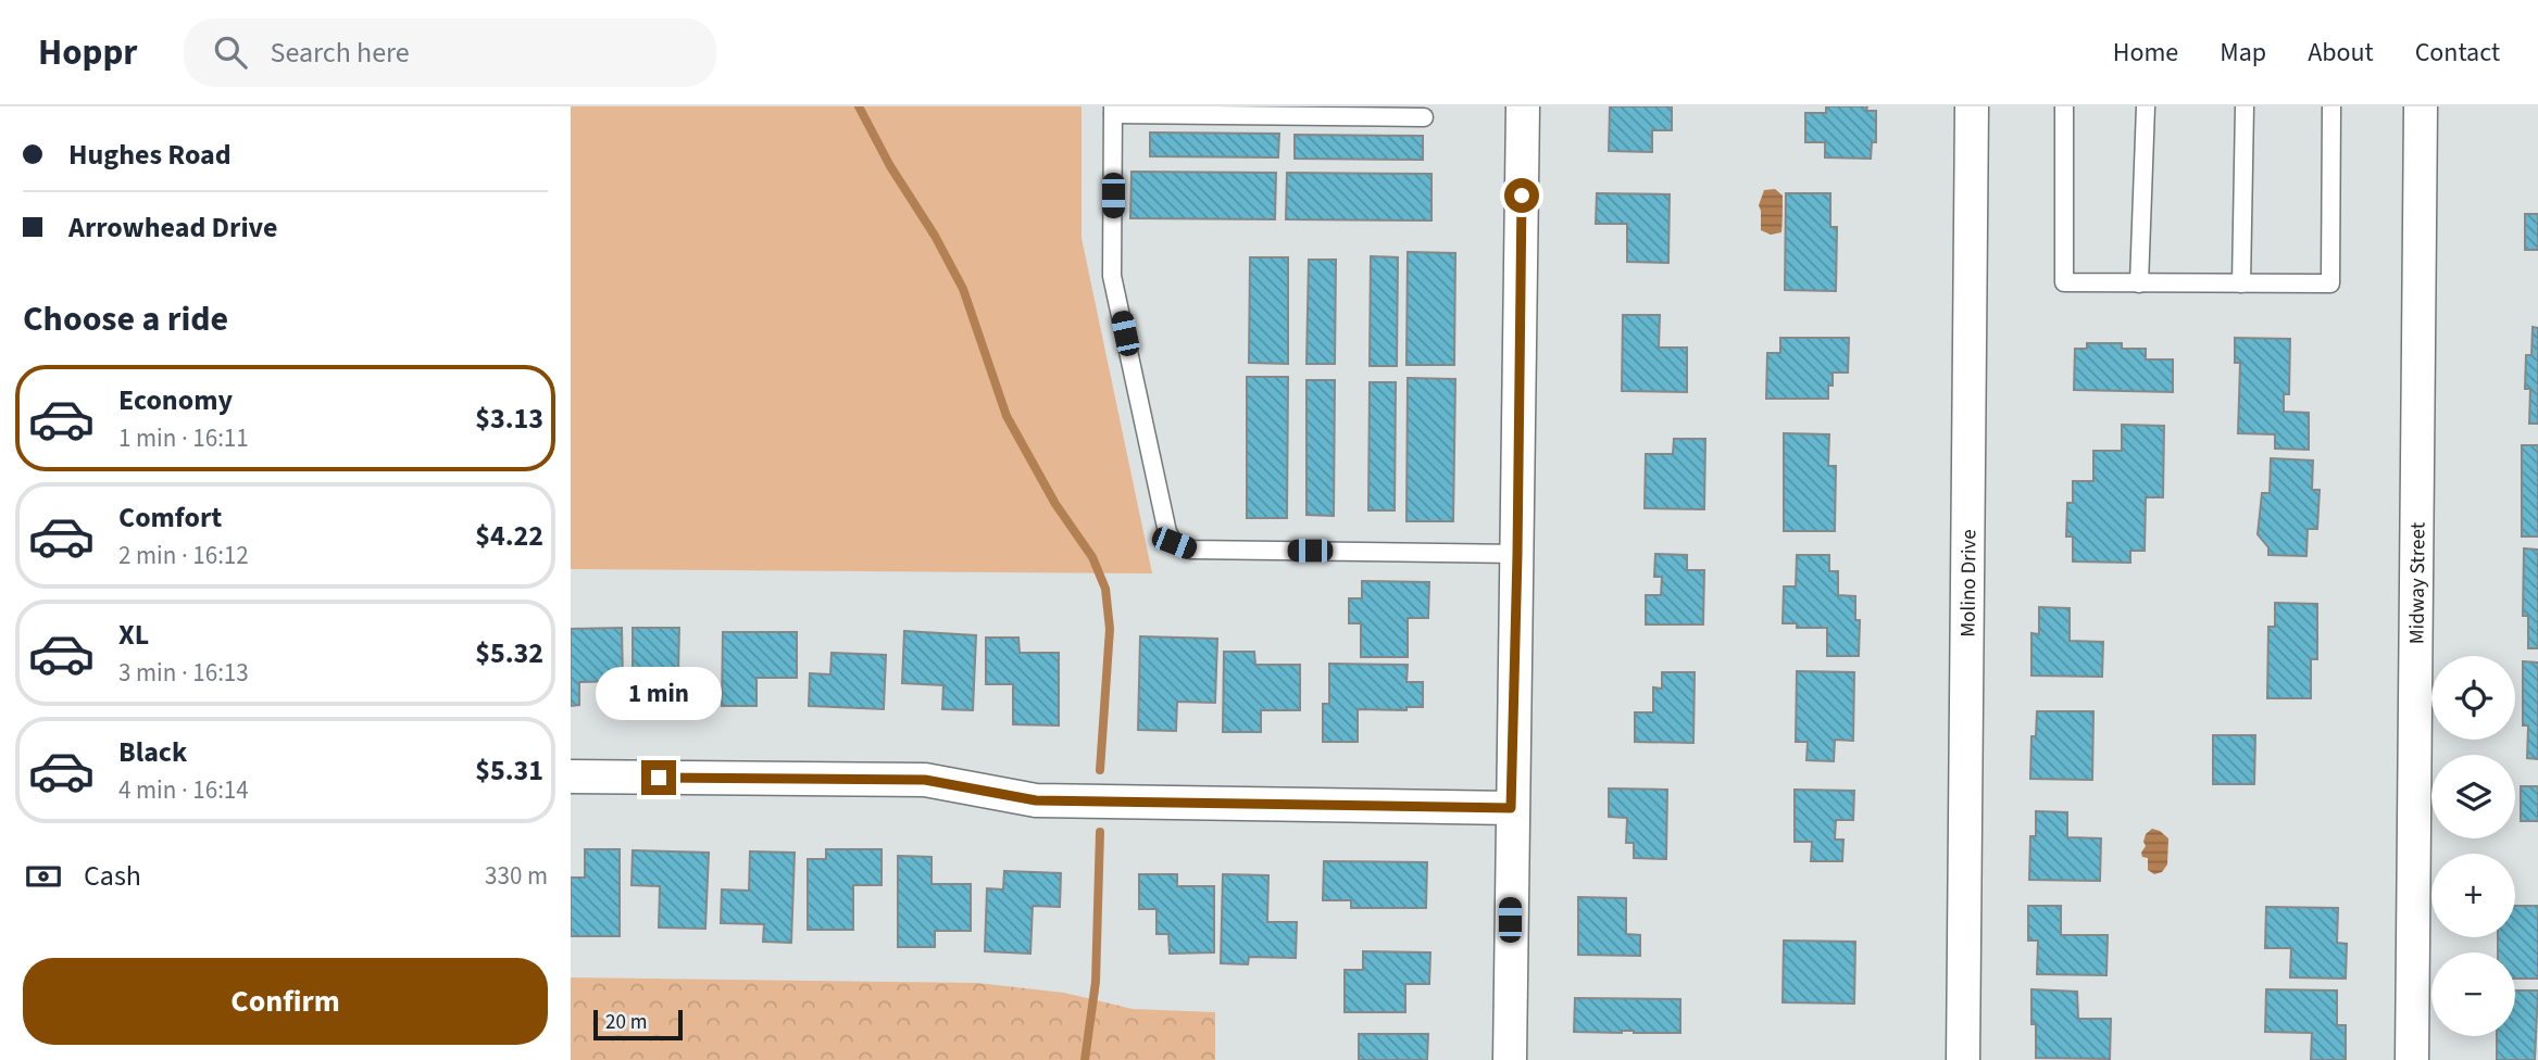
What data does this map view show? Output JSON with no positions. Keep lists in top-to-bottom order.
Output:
{
  "streets": {
    "street": ["Molino Drive", "Midway Street"]
  },
  "scale_bar": "20 m",
  "page": {
    "header": "Hoppr",
    "search": "Search here",
    "nav": [
      "Home",
      "Map",
      "About",
      "Contact"
    ],
    "banner": ["Hughes Road", "Arrowhead Drive"],
    "heading": "Choose a ride",
    "list": [
      {
        "name": "Economy",
        "note": "1 min · 16:11",
        "value": "$3.13"
      },
      {
        "name": "Comfort",
        "note": "2 min · 16:12",
        "value": "$4.22"
      },
      {
        "name": "XL",
        "note": "3 min · 16:13",
        "value": "$5.32"
      },
      {
        "name": "Black",
        "note": "4 min · 16:14",
        "value": "$5.31"
      }
    ],
    "map_buttons": ["+", "−"],
    "bubble": "1 min",
    "pay": ["Cash", "330 m"],
    "buttons": "Confirm",
    "scale": "20 m"
  }
}
